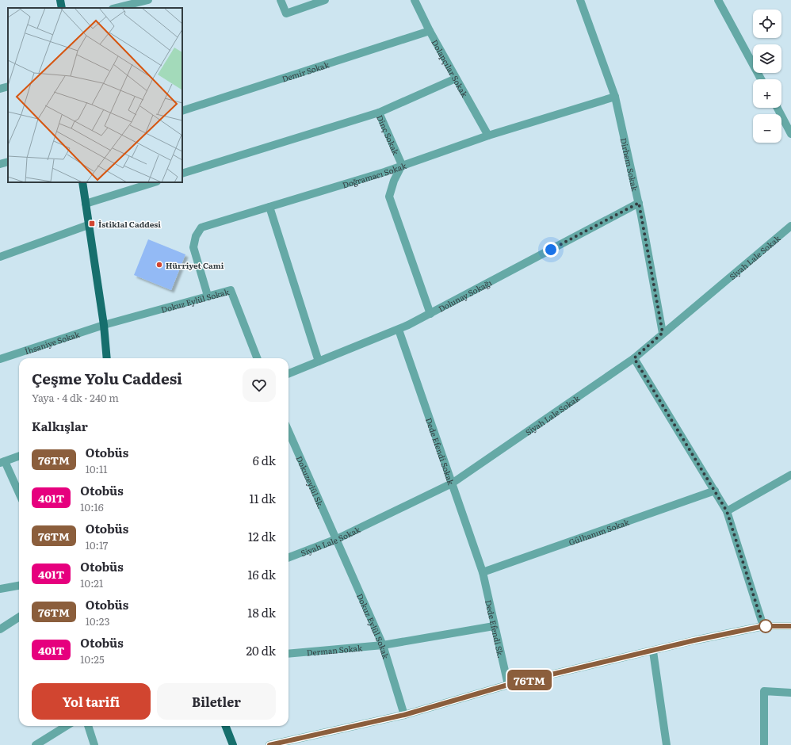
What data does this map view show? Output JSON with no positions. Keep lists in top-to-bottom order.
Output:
{
  "streets": {
    "street": [
      "Dolapçılar Sokak",
      "Demir Sokak",
      "Dinç Sokak",
      "Dirhem Sokak",
      "Doğramacı Sokak",
      "Siyah Lale Sokak",
      "Dolunay Sokağı",
      "Dokuz Eylül Sokak",
      "İhsaniye Sokak",
      "Dede Efendi Sokak",
      "Dokuzeylül Sk.",
      "Gülhanım Sokak",
      "Dede Efendi Sk.",
      "Derman Sokak"
    ]
  },
  "crossings": [
    ["Dolapçılar Sokak", "Demir Sokak"],
    ["Dolapçılar Sokak", "Doğramacı Sokak"],
    ["Dinç Sokak", "Doğramacı Sokak"],
    ["Dinç Sokak", "Dolunay Sokağı"],
    ["Dirhem Sokak", "Doğramacı Sokak"],
    ["Dirhem Sokak", "Siyah Lale Sokak"],
    ["Dirhem Sokak", "Dolunay Sokağı"],
    ["Doğramacı Sokak", "Dokuz Eylül Sokak"],
    ["Siyah Lale Sokak", "Dokuz Eylül Sokak"],
    ["Siyah Lale Sokak", "Dede Efendi Sokak"],
    ["Siyah Lale Sokak", "Dokuzeylül Sk."],
    ["Dolunay Sokağı", "Dede Efendi Sokak"],
    ["Dokuz Eylül Sokak", "İhsaniye Sokak"],
    ["Dokuz Eylül Sokak", "Dokuzeylül Sk."],
    ["Dokuz Eylül Sokak", "Derman Sokak"],
    ["Dede Efendi Sokak", "Gülhanım Sokak"],
    ["Dede Efendi Sokak", "Dede Efendi Sk."],
    ["Gülhanım Sokak", "Dede Efendi Sk."]
  ],
  "places": {
    "transit": ["İstiklal Caddesi"],
    "other": ["Hürriyet Cami"]
  },
  "lines": ["bus line 76TM"],
  "page": {
    "on_map": "76TM",
    "map_buttons": ["+", "−"],
    "heading": [
      ["Çeşme Yolu Caddesi", "Yaya · 4 dk · 240 m"],
      "Kalkışlar"
    ],
    "list": [
      {
        "mark": "76TM",
        "name": "Otobüs",
        "note": "10:11",
        "value": "6 dk"
      },
      {
        "mark": "401T",
        "name": "Otobüs",
        "note": "10:16",
        "value": "11 dk"
      },
      {
        "mark": "76TM",
        "name": "Otobüs",
        "note": "10:17",
        "value": "12 dk"
      },
      {
        "mark": "401T",
        "name": "Otobüs",
        "note": "10:21",
        "value": "16 dk"
      },
      {
        "mark": "76TM",
        "name": "Otobüs",
        "note": "10:23",
        "value": "18 dk"
      },
      {
        "mark": "401T",
        "name": "Otobüs",
        "note": "10:25",
        "value": "20 dk"
      }
    ],
    "buttons": ["Yol tarifi", "Biletler"]
  }
}
